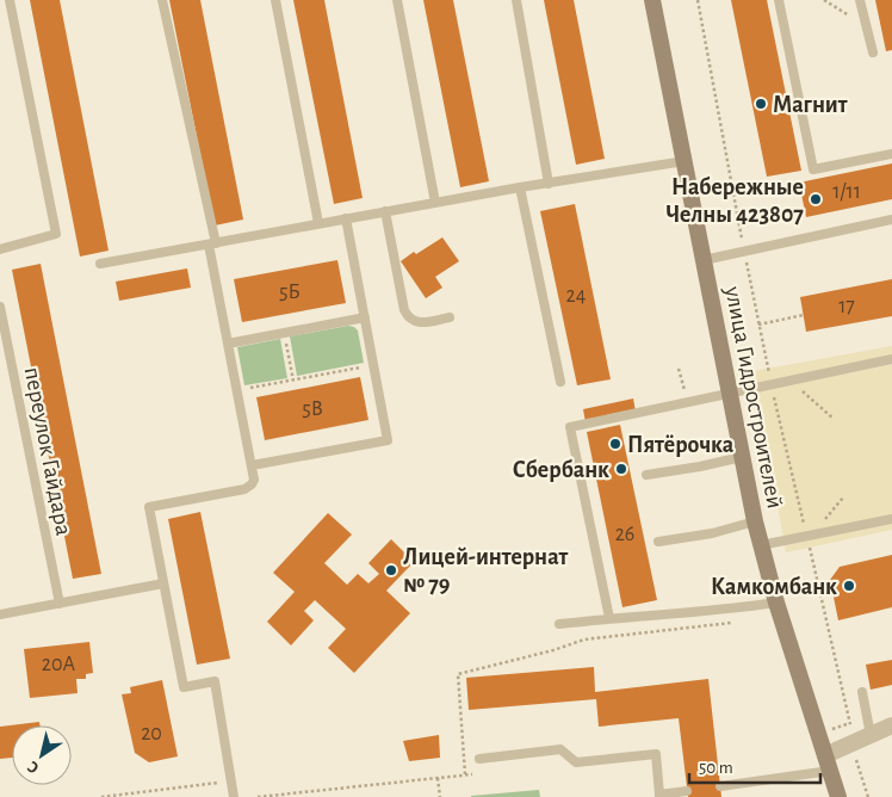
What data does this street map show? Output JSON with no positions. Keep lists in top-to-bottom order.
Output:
{
  "streets": {
    "main road": ["улица Гидростроителей"],
    "lane": ["переулок Гайдара"]
  },
  "places": [
    "Магнит",
    "Набережные Челны 423807",
    "Пятёрочка",
    "Сбербанк",
    "Лицей-интернат № 79",
    "Камкомбанк"
  ],
  "house_numbers": [
    "1/11",
    "5Б",
    "24",
    "17",
    "5В",
    "26",
    "20А",
    "20"
  ],
  "scale_bar": "50 m",
  "north": "bottom left"
}
